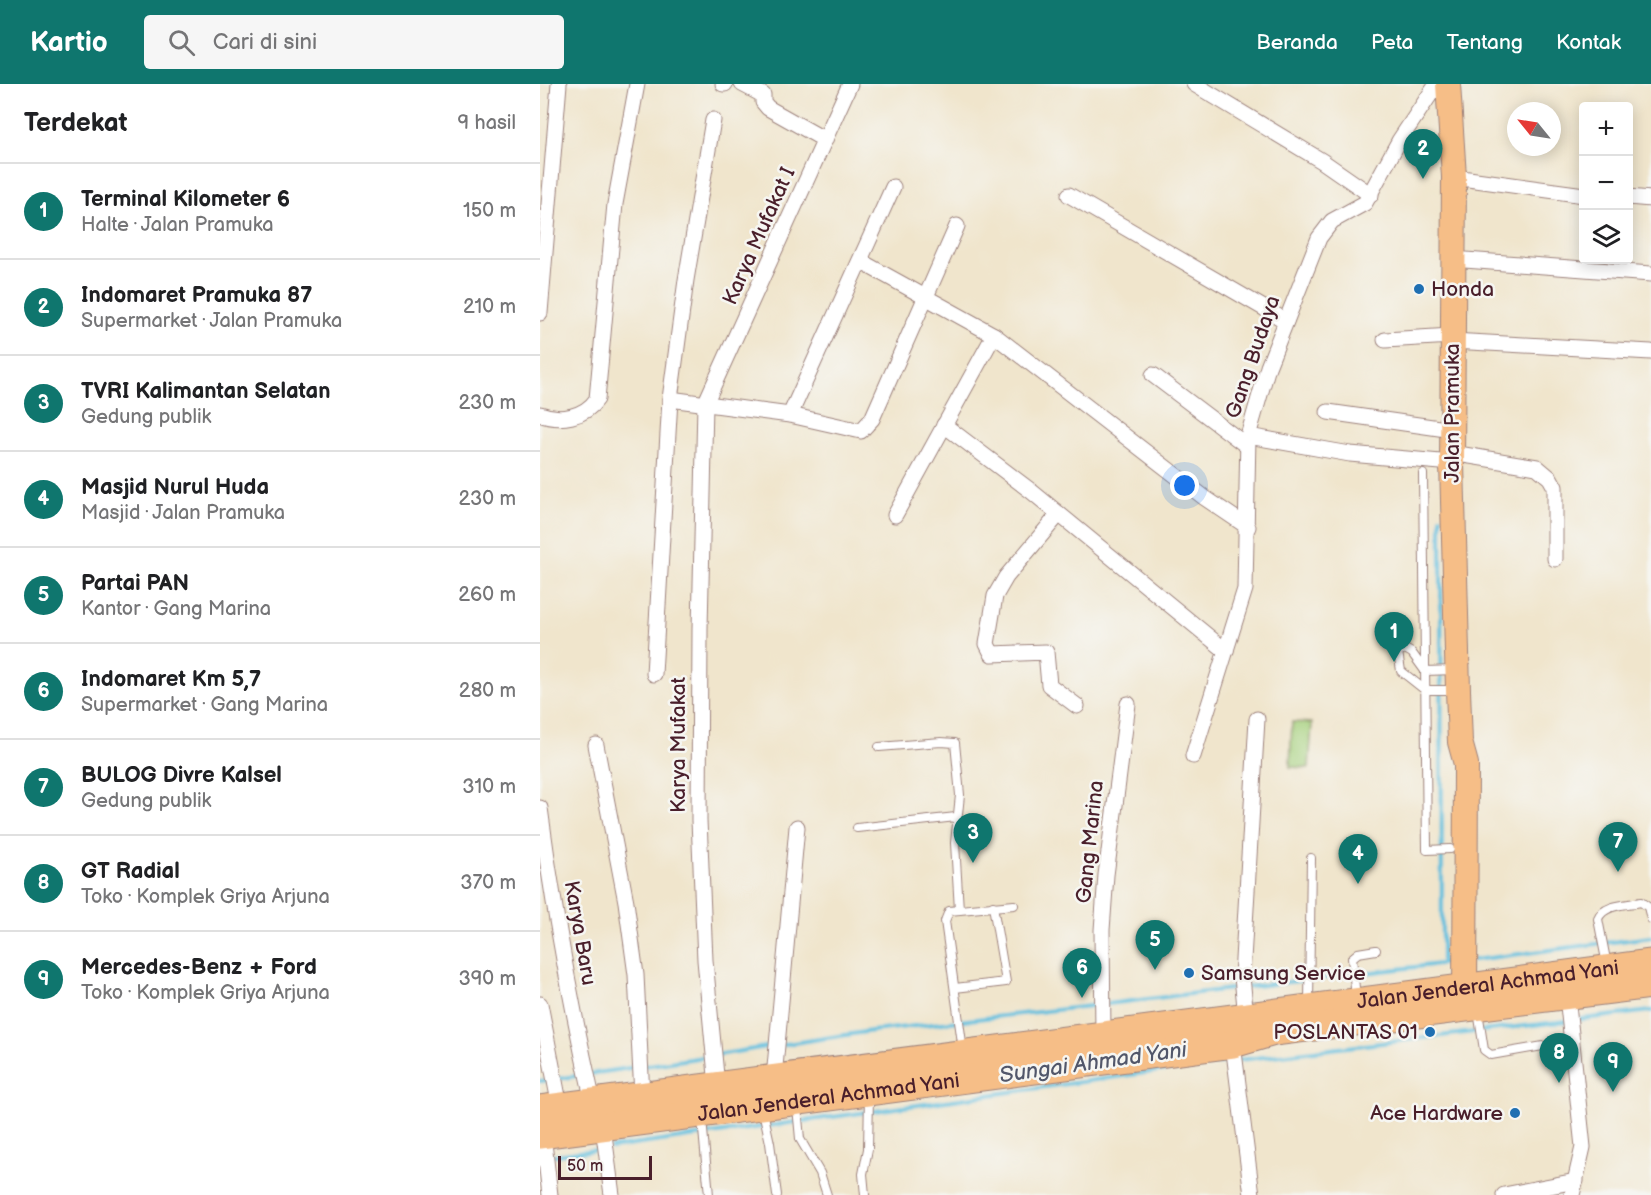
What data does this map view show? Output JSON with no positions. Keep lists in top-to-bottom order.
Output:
{
  "streets": {
    "highway": ["Jalan Jenderal Achmad Yani"],
    "main road": ["Jalan Pramuka"],
    "street": [
      "Karya Mufakat I",
      "Gang Budaya",
      "Karya Mufakat",
      "Gang Marina",
      "Karya Baru"
    ]
  },
  "crossings": [
    ["Karya Mufakat I", "Karya Mufakat"],
    ["Jalan Pramuka", "Jalan Jenderal Achmad Yani"],
    ["Karya Mufakat", "Jalan Jenderal Achmad Yani"],
    ["Gang Marina", "Jalan Jenderal Achmad Yani"],
    ["Karya Baru", "Jalan Jenderal Achmad Yani"]
  ],
  "water": ["Sungai Ahmad Yani"],
  "places": [
    "Honda",
    "Samsung Service",
    "POSLANTAS 01",
    "Ace Hardware"
  ],
  "scale_bar": "50 m",
  "north": "top left",
  "page": {
    "header": "Kartio",
    "search": "Cari di sini",
    "nav": [
      "Beranda",
      "Peta",
      "Tentang",
      "Kontak"
    ],
    "heading": ["Terdekat", "9 hasil"],
    "map_buttons": ["+", "−"],
    "pins": [
      "2",
      "1",
      "3",
      "7",
      "4",
      "5",
      "6",
      "8",
      "9"
    ],
    "list": [
      {
        "mark": "1",
        "name": "Terminal Kilometer 6",
        "note": "Halte · Jalan Pramuka",
        "value": "150 m"
      },
      {
        "mark": "2",
        "name": "Indomaret Pramuka 87",
        "note": "Supermarket · Jalan Pramuka",
        "value": "210 m"
      },
      {
        "mark": "3",
        "name": "TVRI Kalimantan Selatan",
        "note": "Gedung publik",
        "value": "230 m"
      },
      {
        "mark": "4",
        "name": "Masjid Nurul Huda",
        "note": "Masjid · Jalan Pramuka",
        "value": "230 m"
      },
      {
        "mark": "5",
        "name": "Partai PAN",
        "note": "Kantor · Gang Marina",
        "value": "260 m"
      },
      {
        "mark": "6",
        "name": "Indomaret Km 5,7",
        "note": "Supermarket · Gang Marina",
        "value": "280 m"
      },
      {
        "mark": "7",
        "name": "BULOG Divre Kalsel",
        "note": "Gedung publik",
        "value": "310 m"
      },
      {
        "mark": "8",
        "name": "GT Radial",
        "note": "Toko · Komplek Griya Arjuna",
        "value": "370 m"
      },
      {
        "mark": "9",
        "name": "Mercedes-Benz + Ford",
        "note": "Toko · Komplek Griya Arjuna",
        "value": "390 m"
      }
    ],
    "scale": "50 m"
  }
}
